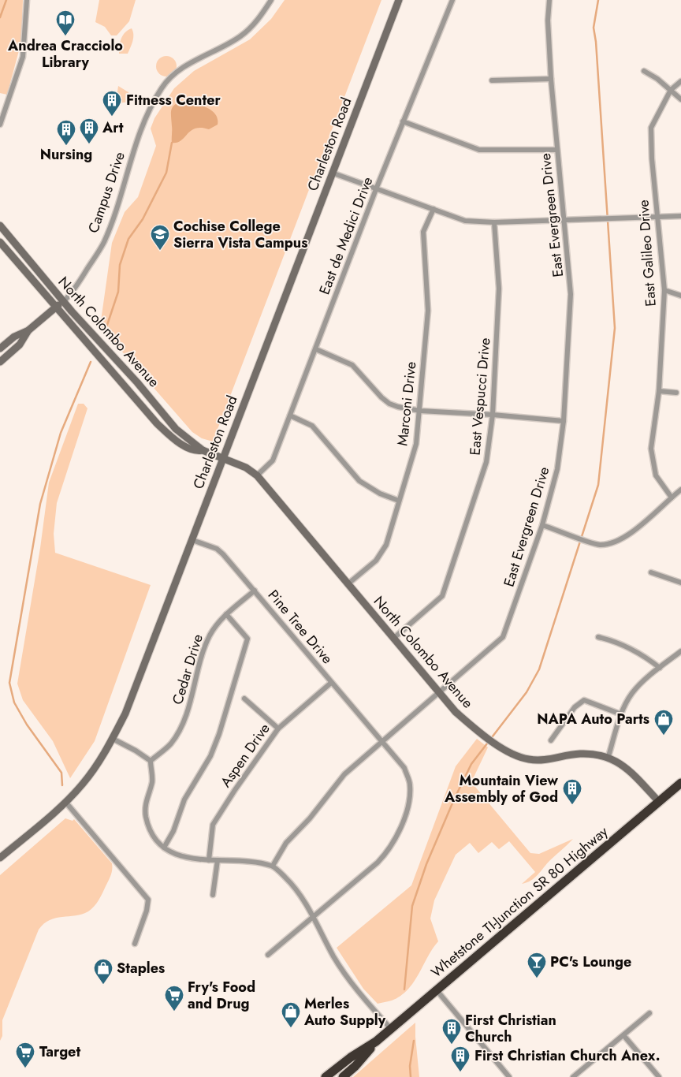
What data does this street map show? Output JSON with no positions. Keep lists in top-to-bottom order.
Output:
{
  "streets": {
    "highway": ["Whetstone TI-Junction SR 80 Highway"],
    "street": [
      "Charleston Road",
      "Campus Drive",
      "East Evergreen Drive",
      "East de Medici Drive",
      "East Galileo Drive",
      "North Colombo Avenue",
      "East Vespucci Drive",
      "Marconi Drive",
      "Pine Tree Drive",
      "Cedar Drive",
      "Aspen Drive"
    ]
  },
  "crossings": [
    ["Charleston Road", "North Colombo Avenue"],
    ["Charleston Road", "Pine Tree Drive"],
    ["Campus Drive", "North Colombo Avenue"],
    ["East Evergreen Drive", "North Colombo Avenue"],
    ["East Evergreen Drive", "Pine Tree Drive"],
    ["East de Medici Drive", "North Colombo Avenue"],
    ["North Colombo Avenue", "East Vespucci Drive"],
    ["North Colombo Avenue", "Marconi Drive"],
    ["Pine Tree Drive", "Cedar Drive"],
    ["Pine Tree Drive", "Aspen Drive"]
  ],
  "places": {
    "library": ["Andrea Cracciolo Library"],
    "building": [
      "Fitness Center",
      "Art",
      "Nursing",
      "Mountain View Assembly of God",
      "First Christian Church",
      "First Christian Church Anex."
    ],
    "school or university": ["Cochise College Sierra Vista Campus"],
    "shop": ["NAPA Auto Parts", "Staples", "Merles Auto Supply"],
    "bar": ["PC's Lounge"],
    "supermarket": ["Fry's Food and Drug", "Target"]
  }
}
